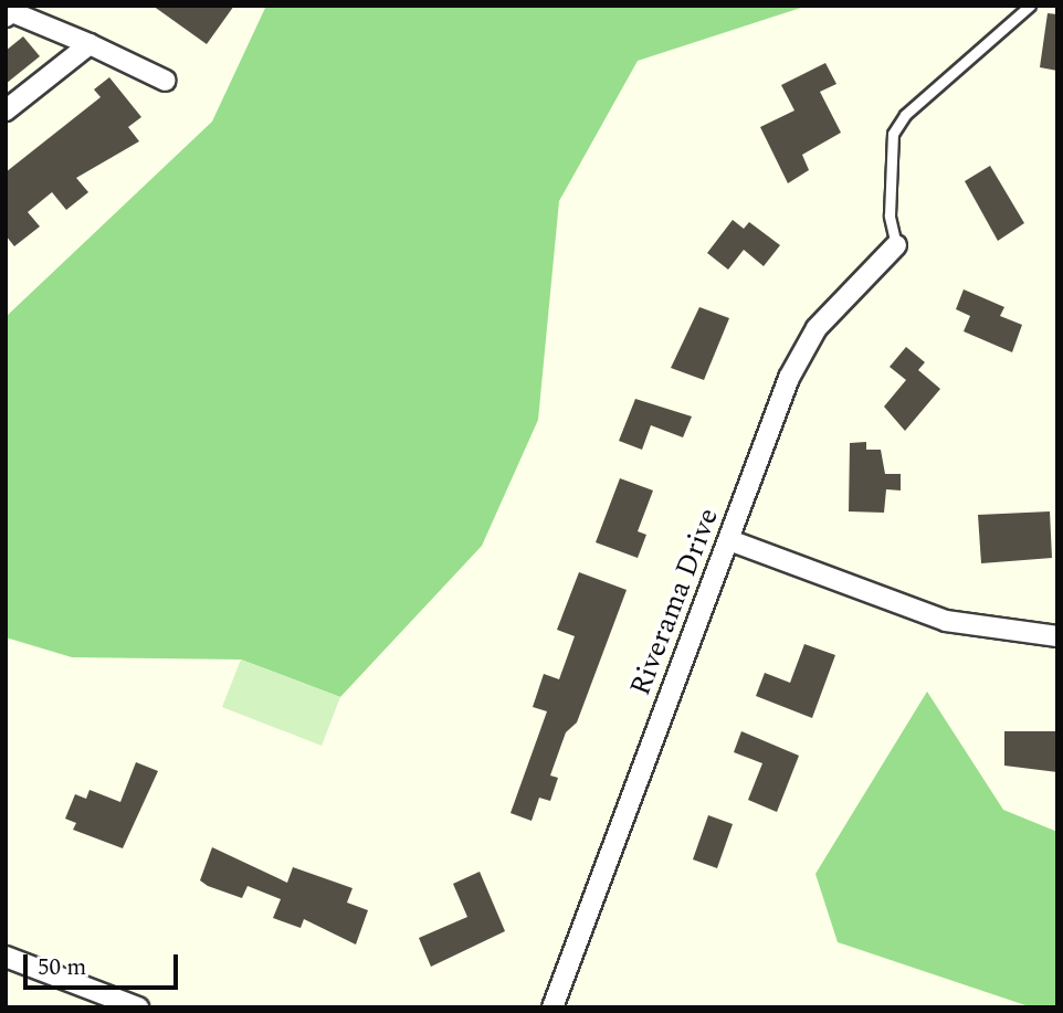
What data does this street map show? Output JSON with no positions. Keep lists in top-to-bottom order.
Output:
{
  "streets": {
    "street": ["Riverama Drive"]
  },
  "scale_bar": "50 m"
}
